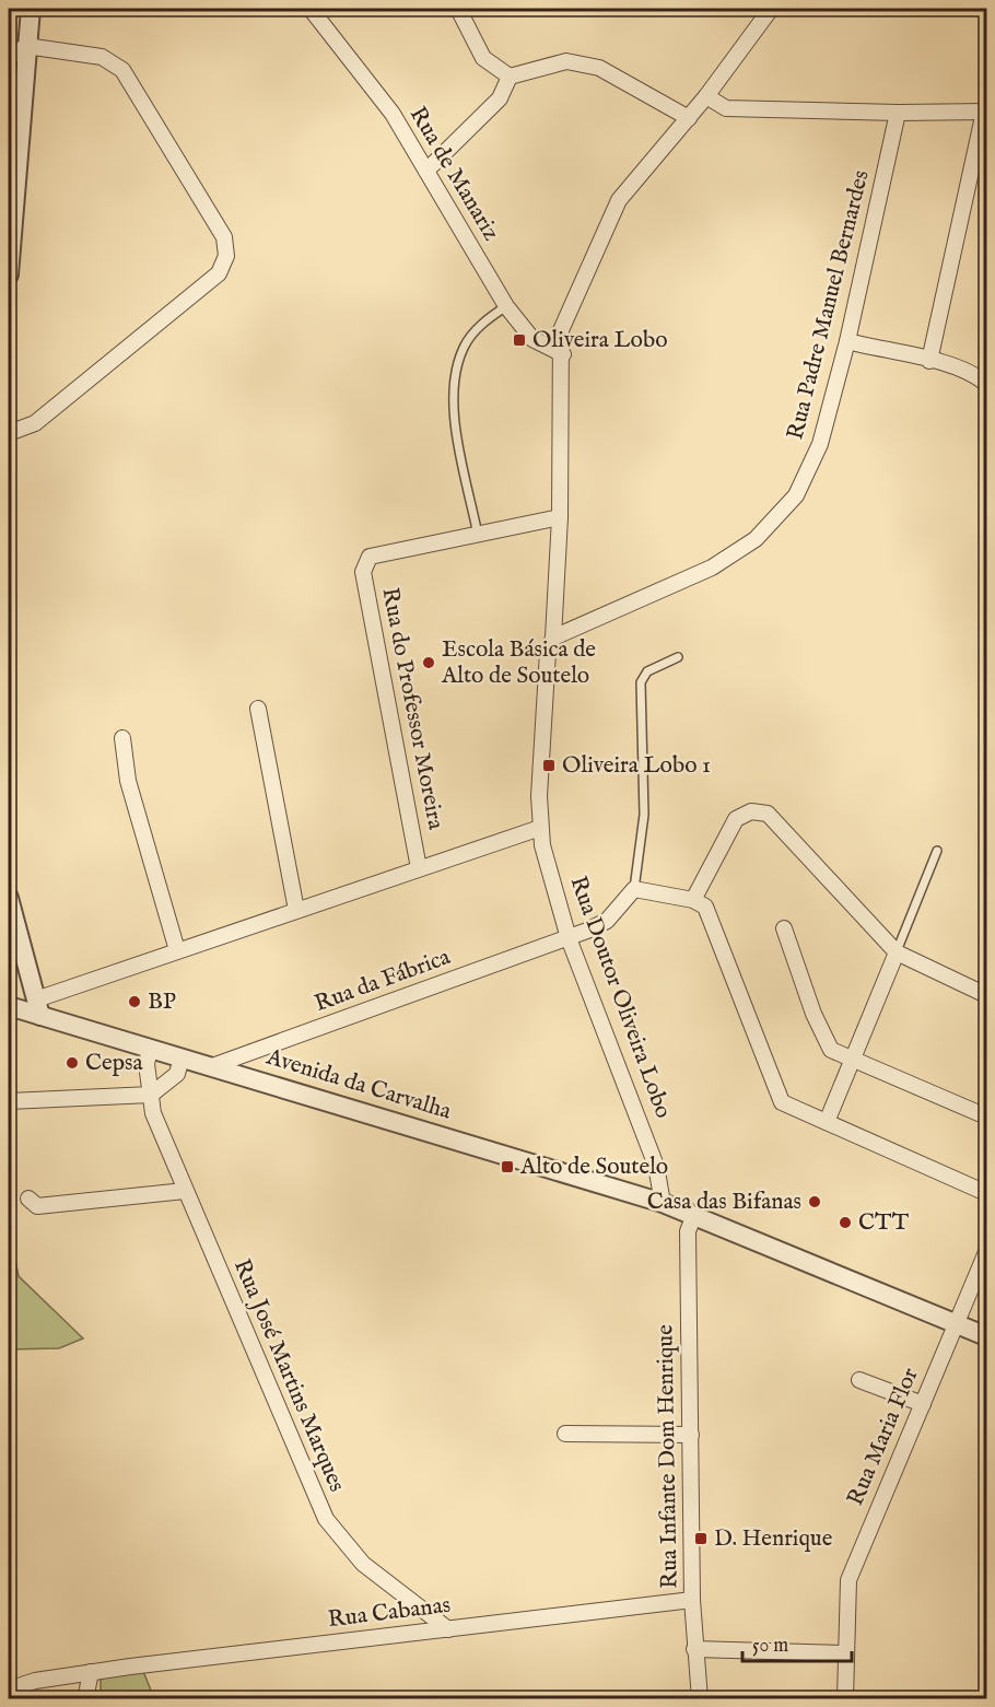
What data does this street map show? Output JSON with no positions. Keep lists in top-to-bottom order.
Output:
{
  "streets": {
    "street": [
      "Rua de Manariz",
      "Rua Padre Manuel Bernardes",
      "Rua do Professor Moreira",
      "Rua da Fábrica",
      "Rua Doutor Oliveira Lobo",
      "Avenida da Carvalha",
      "Rua José Martins Marques",
      "Rua Maria Flor",
      "Rua Infante Dom Henrique",
      "Rua Cabanas"
    ]
  },
  "crossings": [
    ["Rua de Manariz", "Rua Doutor Oliveira Lobo"],
    ["Rua Padre Manuel Bernardes", "Rua Doutor Oliveira Lobo"],
    ["Rua do Professor Moreira", "Rua Doutor Oliveira Lobo"],
    ["Rua da Fábrica", "Rua Doutor Oliveira Lobo"],
    ["Rua da Fábrica", "Avenida da Carvalha"],
    ["Rua Doutor Oliveira Lobo", "Avenida da Carvalha"],
    ["Avenida da Carvalha", "Rua José Martins Marques"],
    ["Avenida da Carvalha", "Rua Maria Flor"],
    ["Avenida da Carvalha", "Rua Infante Dom Henrique"],
    ["Rua José Martins Marques", "Rua Cabanas"],
    ["Rua Infante Dom Henrique", "Rua Cabanas"]
  ],
  "places": {
    "transit": [
      "Oliveira Lobo",
      "Oliveira Lobo 1",
      "Alto de Soutelo",
      "D. Henrique"
    ],
    "other": [
      "Escola Básica de Alto de Soutelo",
      "BP",
      "Cepsa",
      "Casa das Bifanas",
      "CTT"
    ]
  },
  "scale_bar": "50 m"
}
